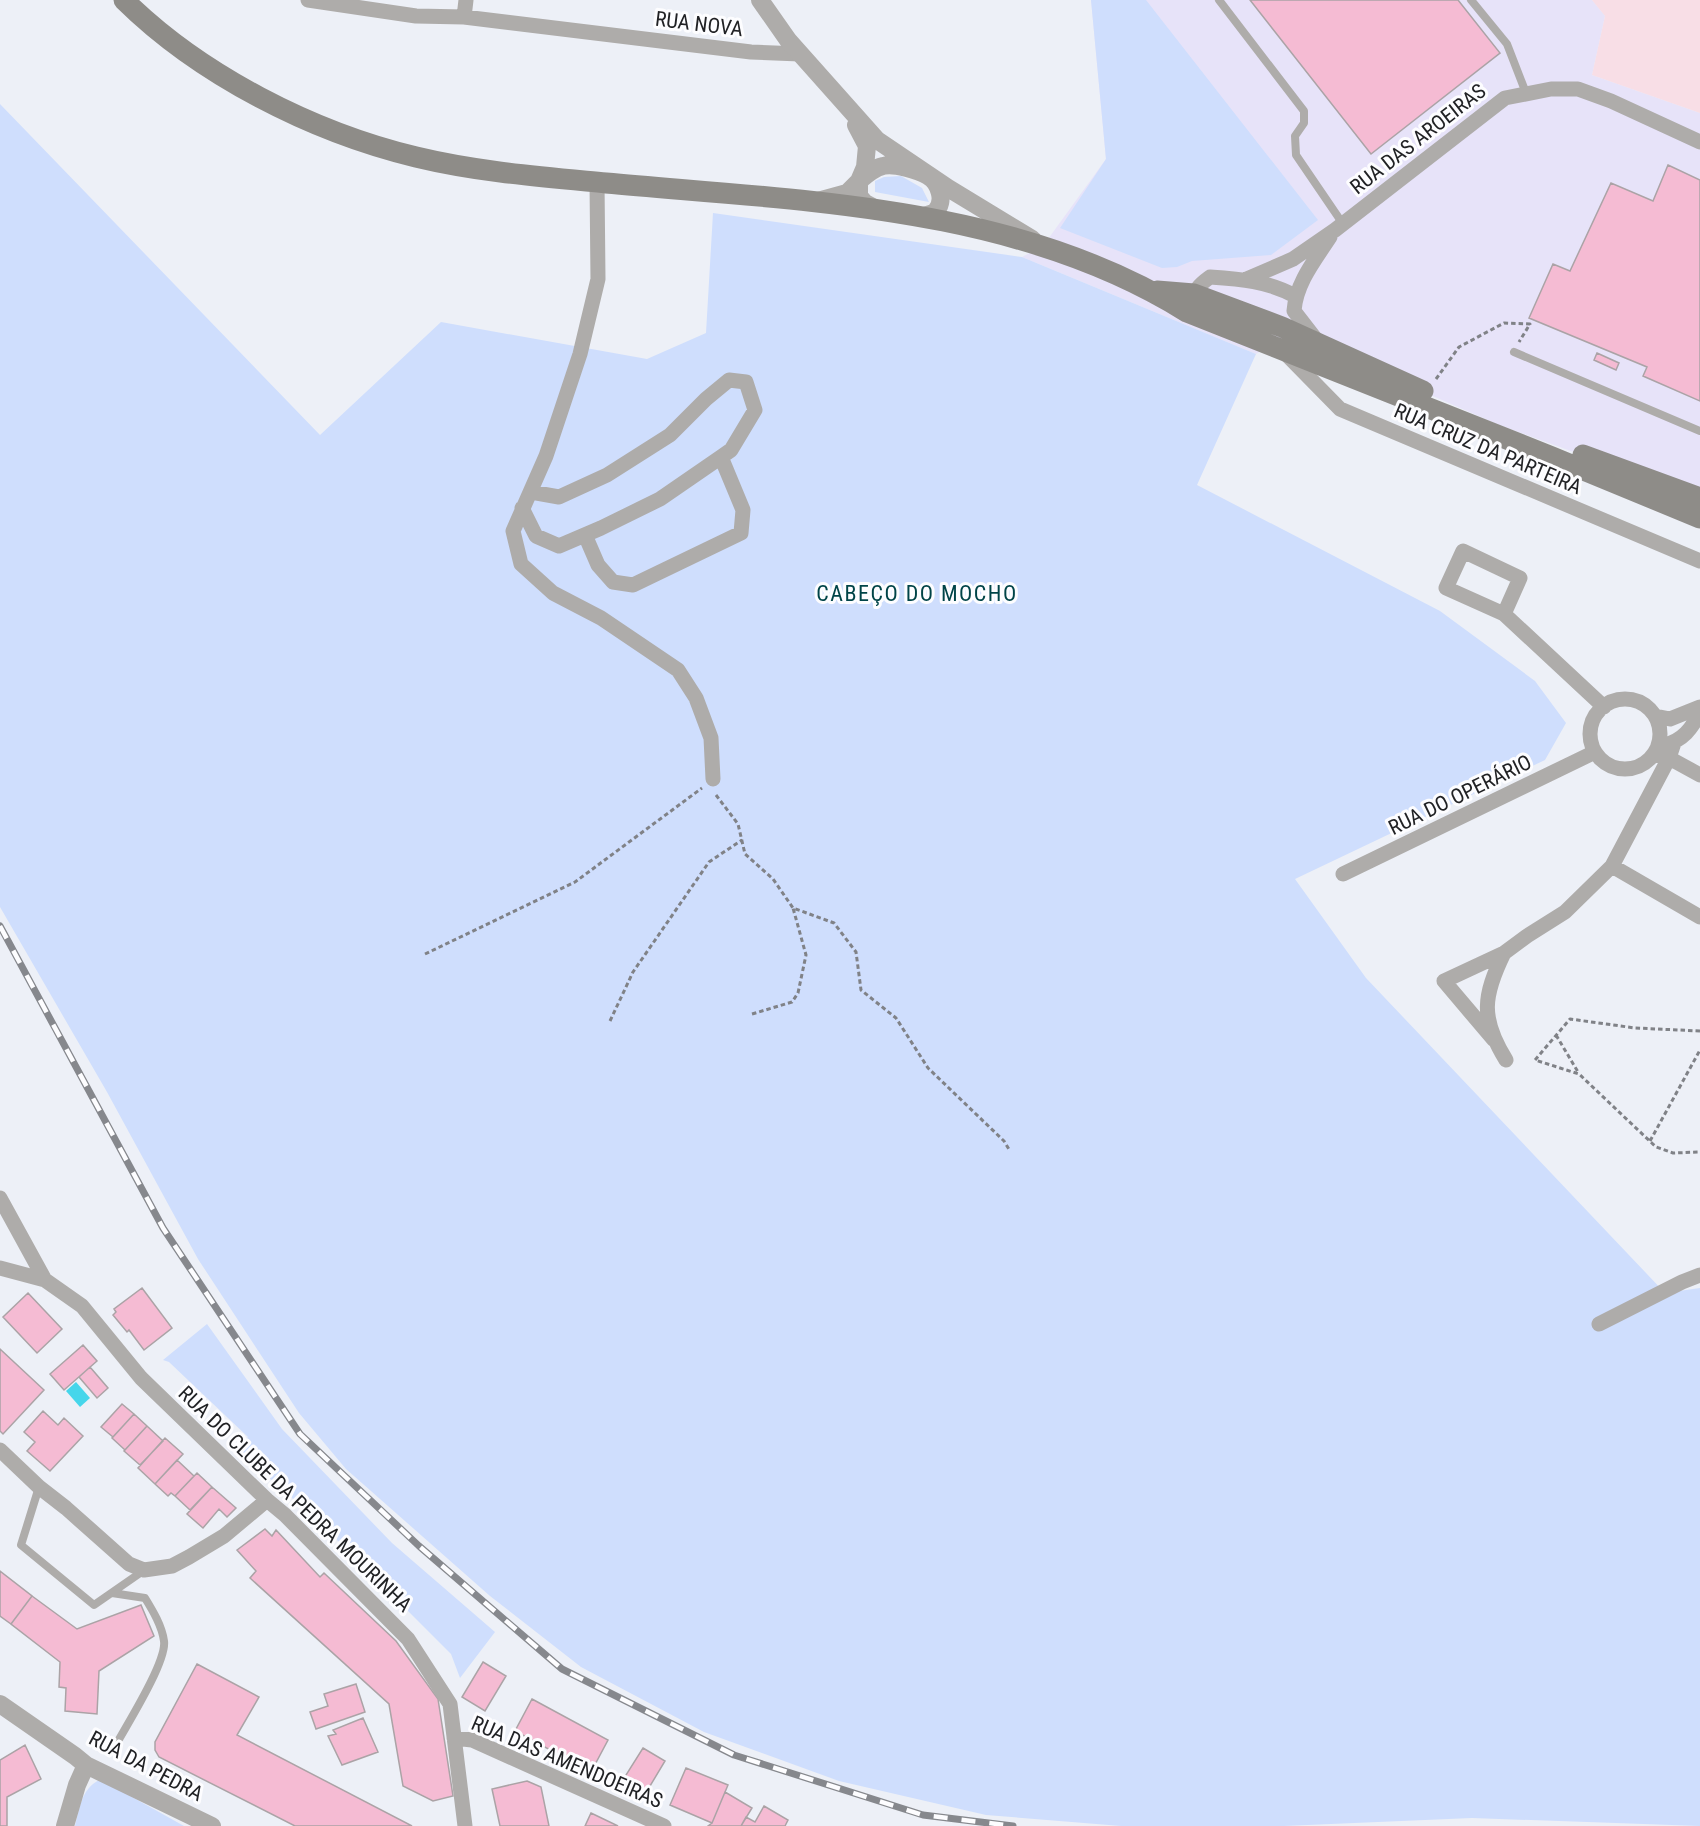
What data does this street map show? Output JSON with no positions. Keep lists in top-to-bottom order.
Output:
{
  "streets": {
    "street": [
      "RUA NOVA",
      "RUA DAS AROEIRAS",
      "RUA CRUZ DA PARTEIRA",
      "RUA DO OPERÁRIO",
      "RUA DO CLUBE DA PEDRA MOURINHA",
      "RUA DAS AMENDOEIRAS",
      "RUA DA PEDRA"
    ]
  },
  "crossings": [
    ["RUA DAS AROEIRAS", "RUA CRUZ DA PARTEIRA"],
    ["RUA DO CLUBE DA PEDRA MOURINHA", "RUA DAS AMENDOEIRAS"]
  ],
  "districts": ["CABEÇO DO MOCHO"]
}
